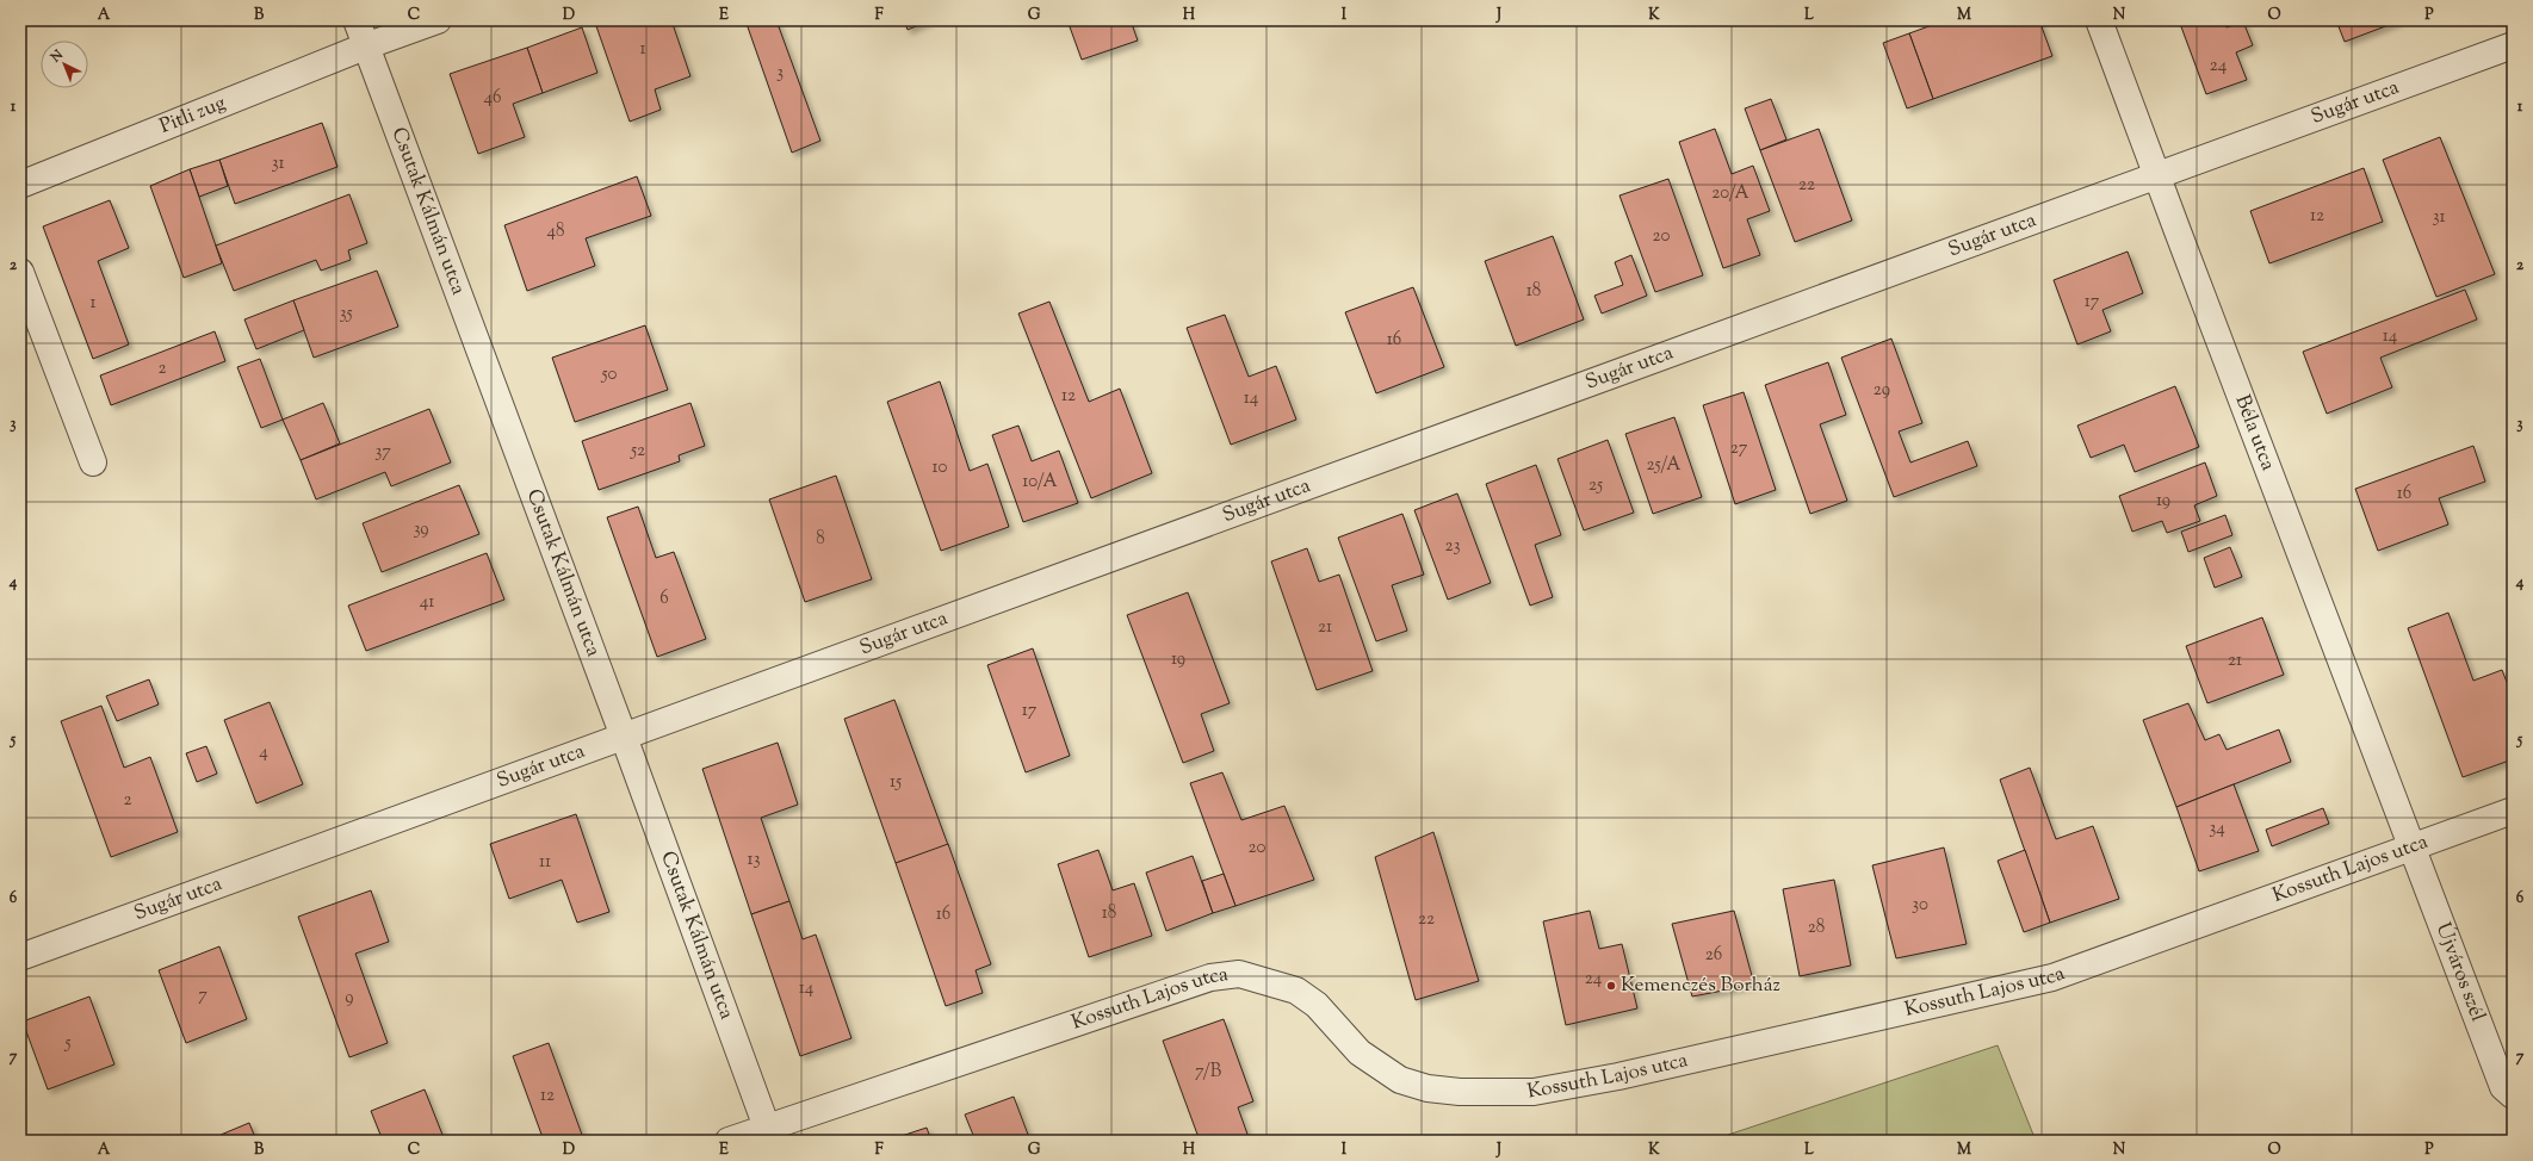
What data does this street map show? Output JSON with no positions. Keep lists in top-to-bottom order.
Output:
{
  "streets": {
    "street": [
      "Sugár utca",
      "Pitli zug",
      "Csutak Kálmán utca",
      "Béla utca",
      "Kossuth Lajos utca",
      "Újváros szél"
    ]
  },
  "crossings": [
    ["Sugár utca", "Csutak Kálmán utca"],
    ["Sugár utca", "Béla utca"],
    ["Pitli zug", "Csutak Kálmán utca"],
    ["Csutak Kálmán utca", "Kossuth Lajos utca"],
    ["Béla utca", "Kossuth Lajos utca"],
    ["Béla utca", "Újváros szél"],
    ["Kossuth Lajos utca", "Újváros szél"]
  ],
  "places": ["Kemenczés Borház"],
  "house_numbers": [
    "1",
    "24",
    "3",
    "46",
    "31",
    "22",
    "20/A",
    "12",
    "31",
    "48",
    "20",
    "18",
    "17",
    "1",
    "35",
    "14",
    "16",
    "2",
    "50",
    "29",
    "12",
    "14",
    "27",
    "52",
    "37",
    "25/A",
    "10",
    "10/A",
    "25",
    "16",
    "19",
    "39",
    "8",
    "23",
    "6",
    "41",
    "21",
    "19",
    "21",
    "17",
    "4",
    "15",
    "2",
    "34",
    "20",
    "13",
    "11",
    "30",
    "18",
    "16",
    "22",
    "28",
    "26",
    "24",
    "14",
    "7",
    "9",
    "5",
    "7/B",
    "12"
  ],
  "north": "top left",
  "grid": {
    "columns": [
      "A",
      "B",
      "C",
      "D",
      "E",
      "F",
      "G",
      "H",
      "I",
      "J",
      "K",
      "L",
      "M",
      "N",
      "O",
      "P"
    ],
    "rows": [
      "1",
      "2",
      "3",
      "4",
      "5",
      "6",
      "7"
    ]
  }
}
